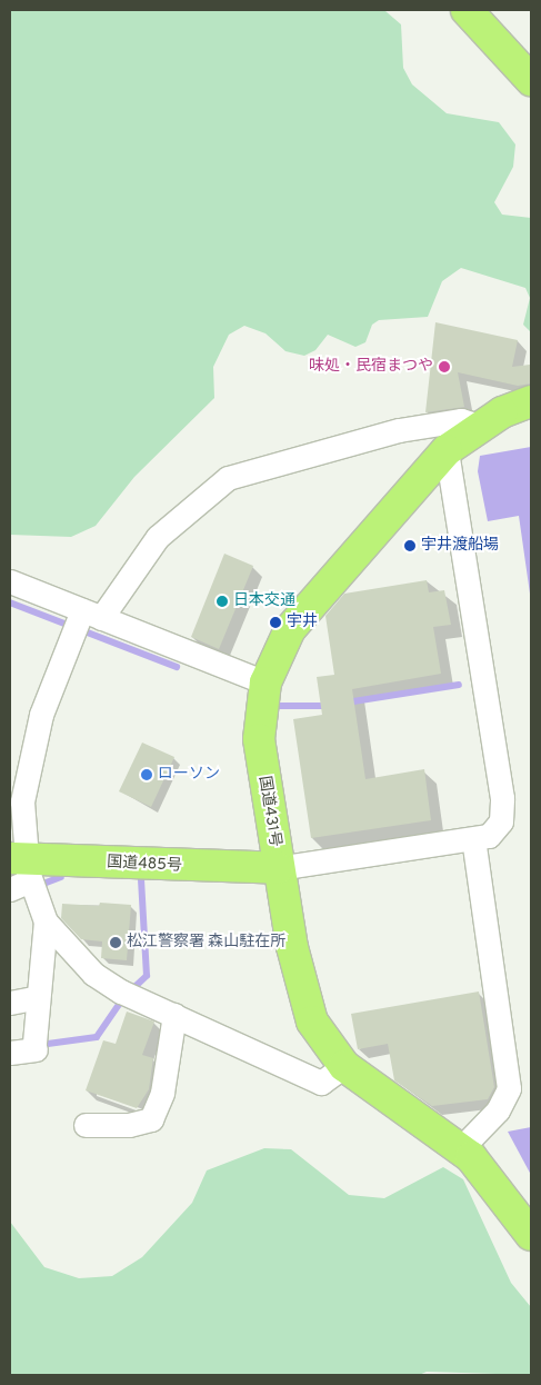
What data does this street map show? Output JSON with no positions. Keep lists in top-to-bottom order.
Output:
{
  "streets": {
    "highway": ["国道431号", "国道485号"]
  },
  "crossings": [
    ["国道431号", "国道485号"]
  ],
  "places": [
    "味処・民宿まつや",
    "宇井渡船場",
    "日本交通",
    "宇井",
    "ローソン",
    "松江警察署 森山駐在所"
  ]
}
